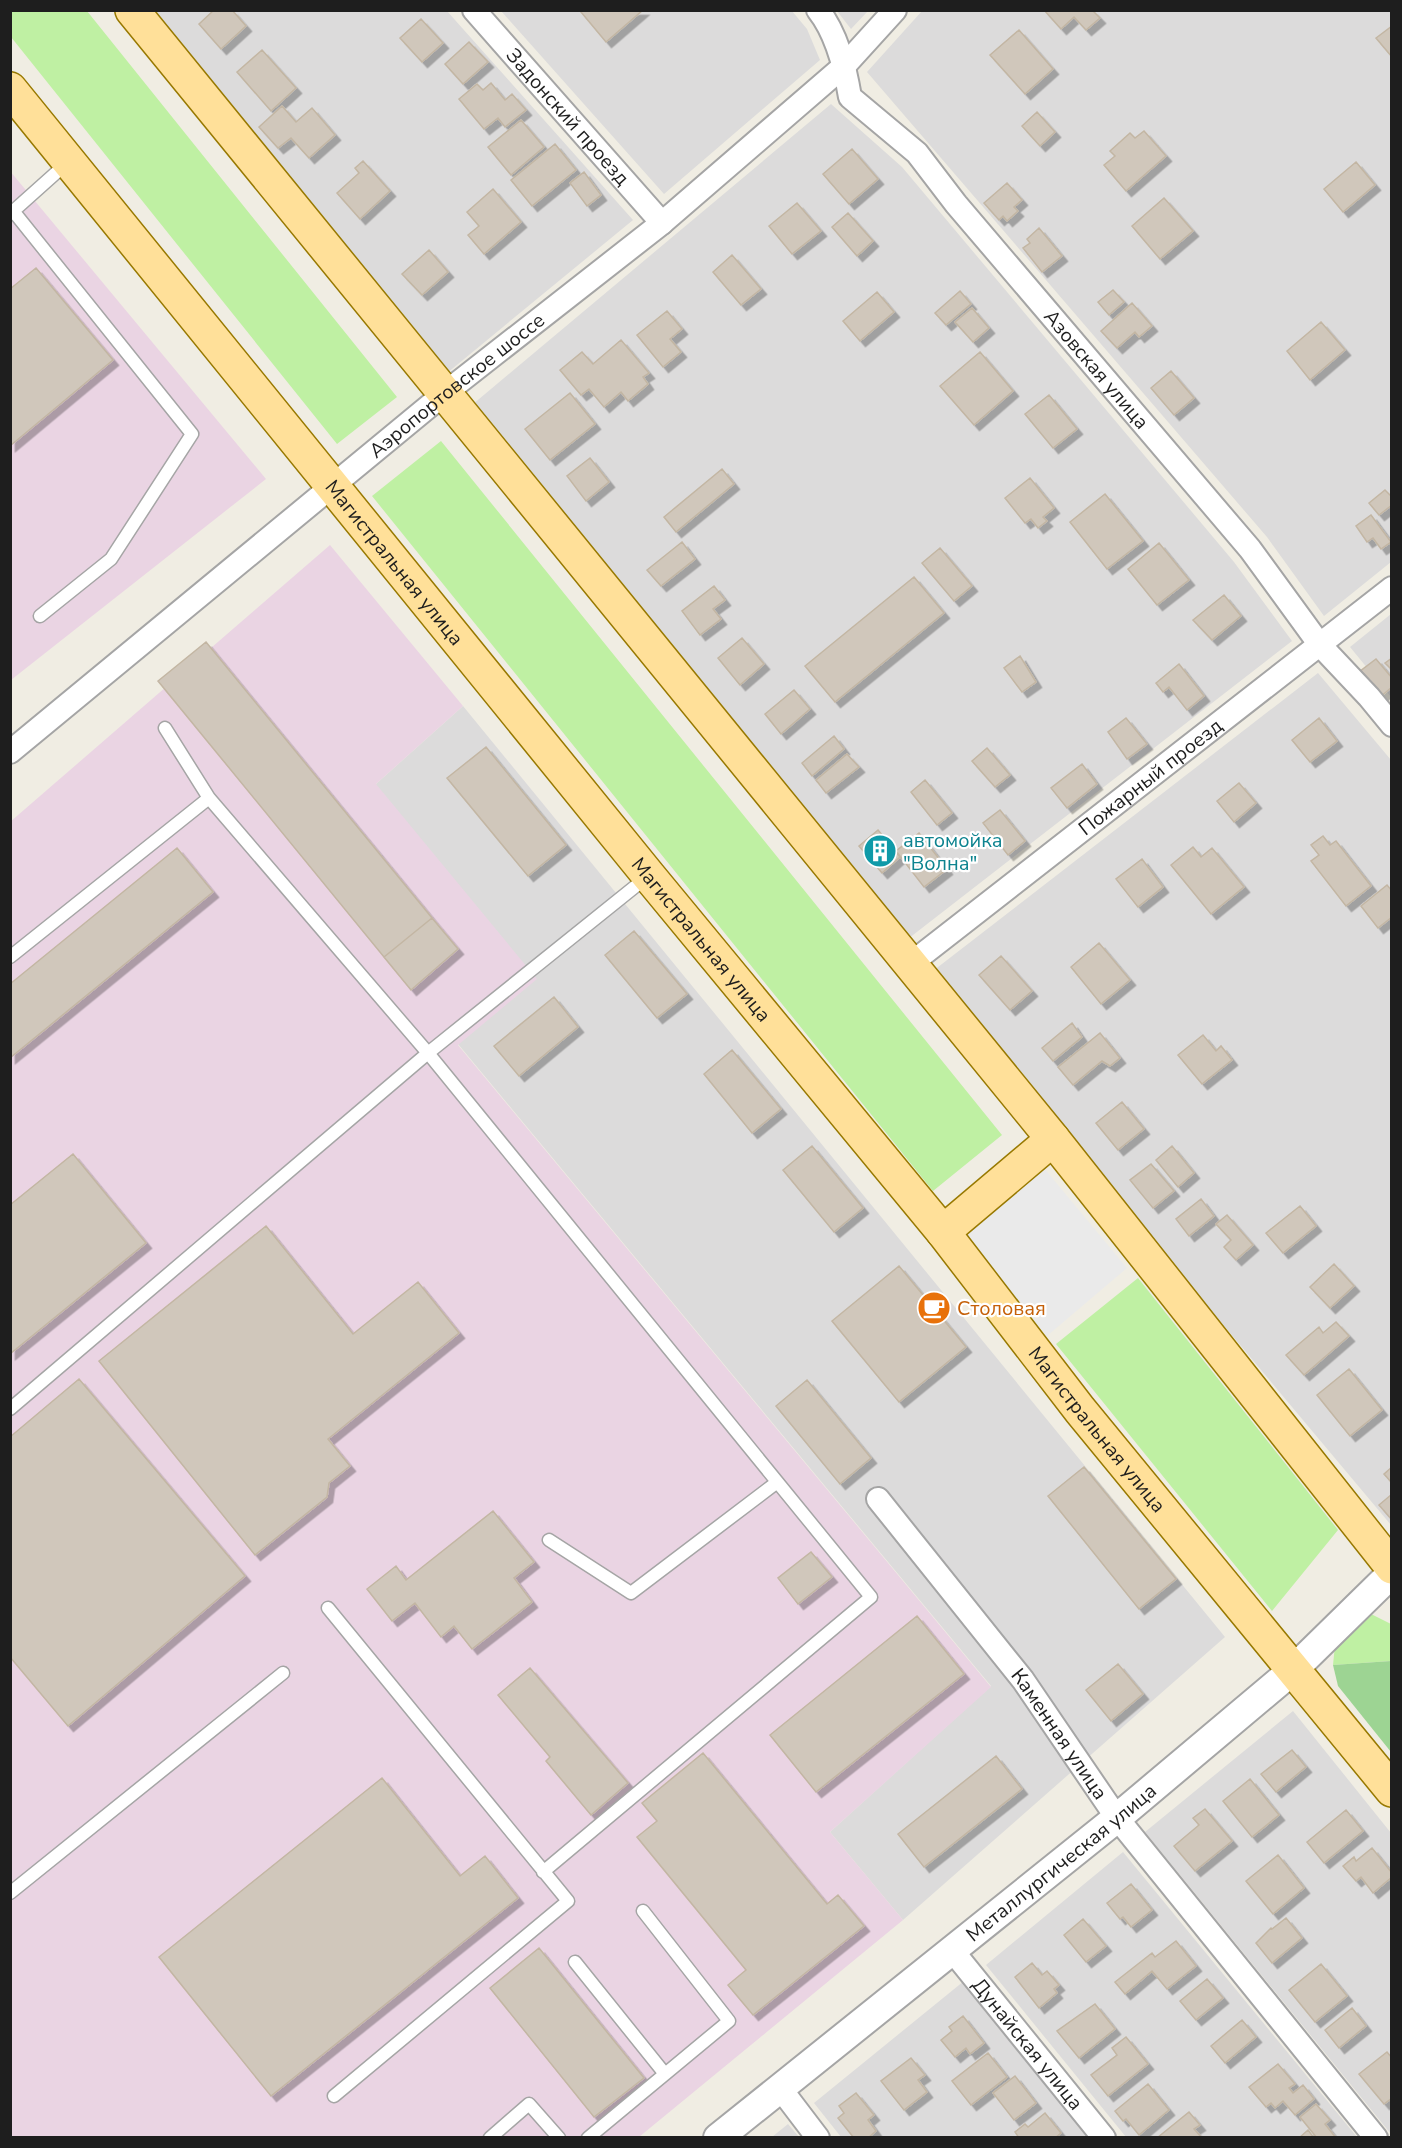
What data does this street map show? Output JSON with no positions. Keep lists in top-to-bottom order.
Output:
{
  "streets": {
    "main road": ["Магистральная улица"],
    "street": [
      "Задонский проезд",
      "Азовская улица",
      "Аэропортовское шоссе",
      "Пожарный проезд",
      "Каменная улица",
      "Металлургическая улица",
      "Дунайская улица"
    ]
  },
  "crossings": [
    ["Задонский проезд", "Аэропортовское шоссе"],
    ["Азовская улица", "Аэропортовское шоссе"],
    ["Азовская улица", "Пожарный проезд"],
    ["Аэропортовское шоссе", "Магистральная улица"],
    ["Магистральная улица", "Металлургическая улица"],
    ["Каменная улица", "Металлургическая улица"],
    ["Металлургическая улица", "Дунайская улица"]
  ],
  "places": {
    "building": ["автомойка \"Волна\""],
    "cafe": ["Столовая"]
  }
}
